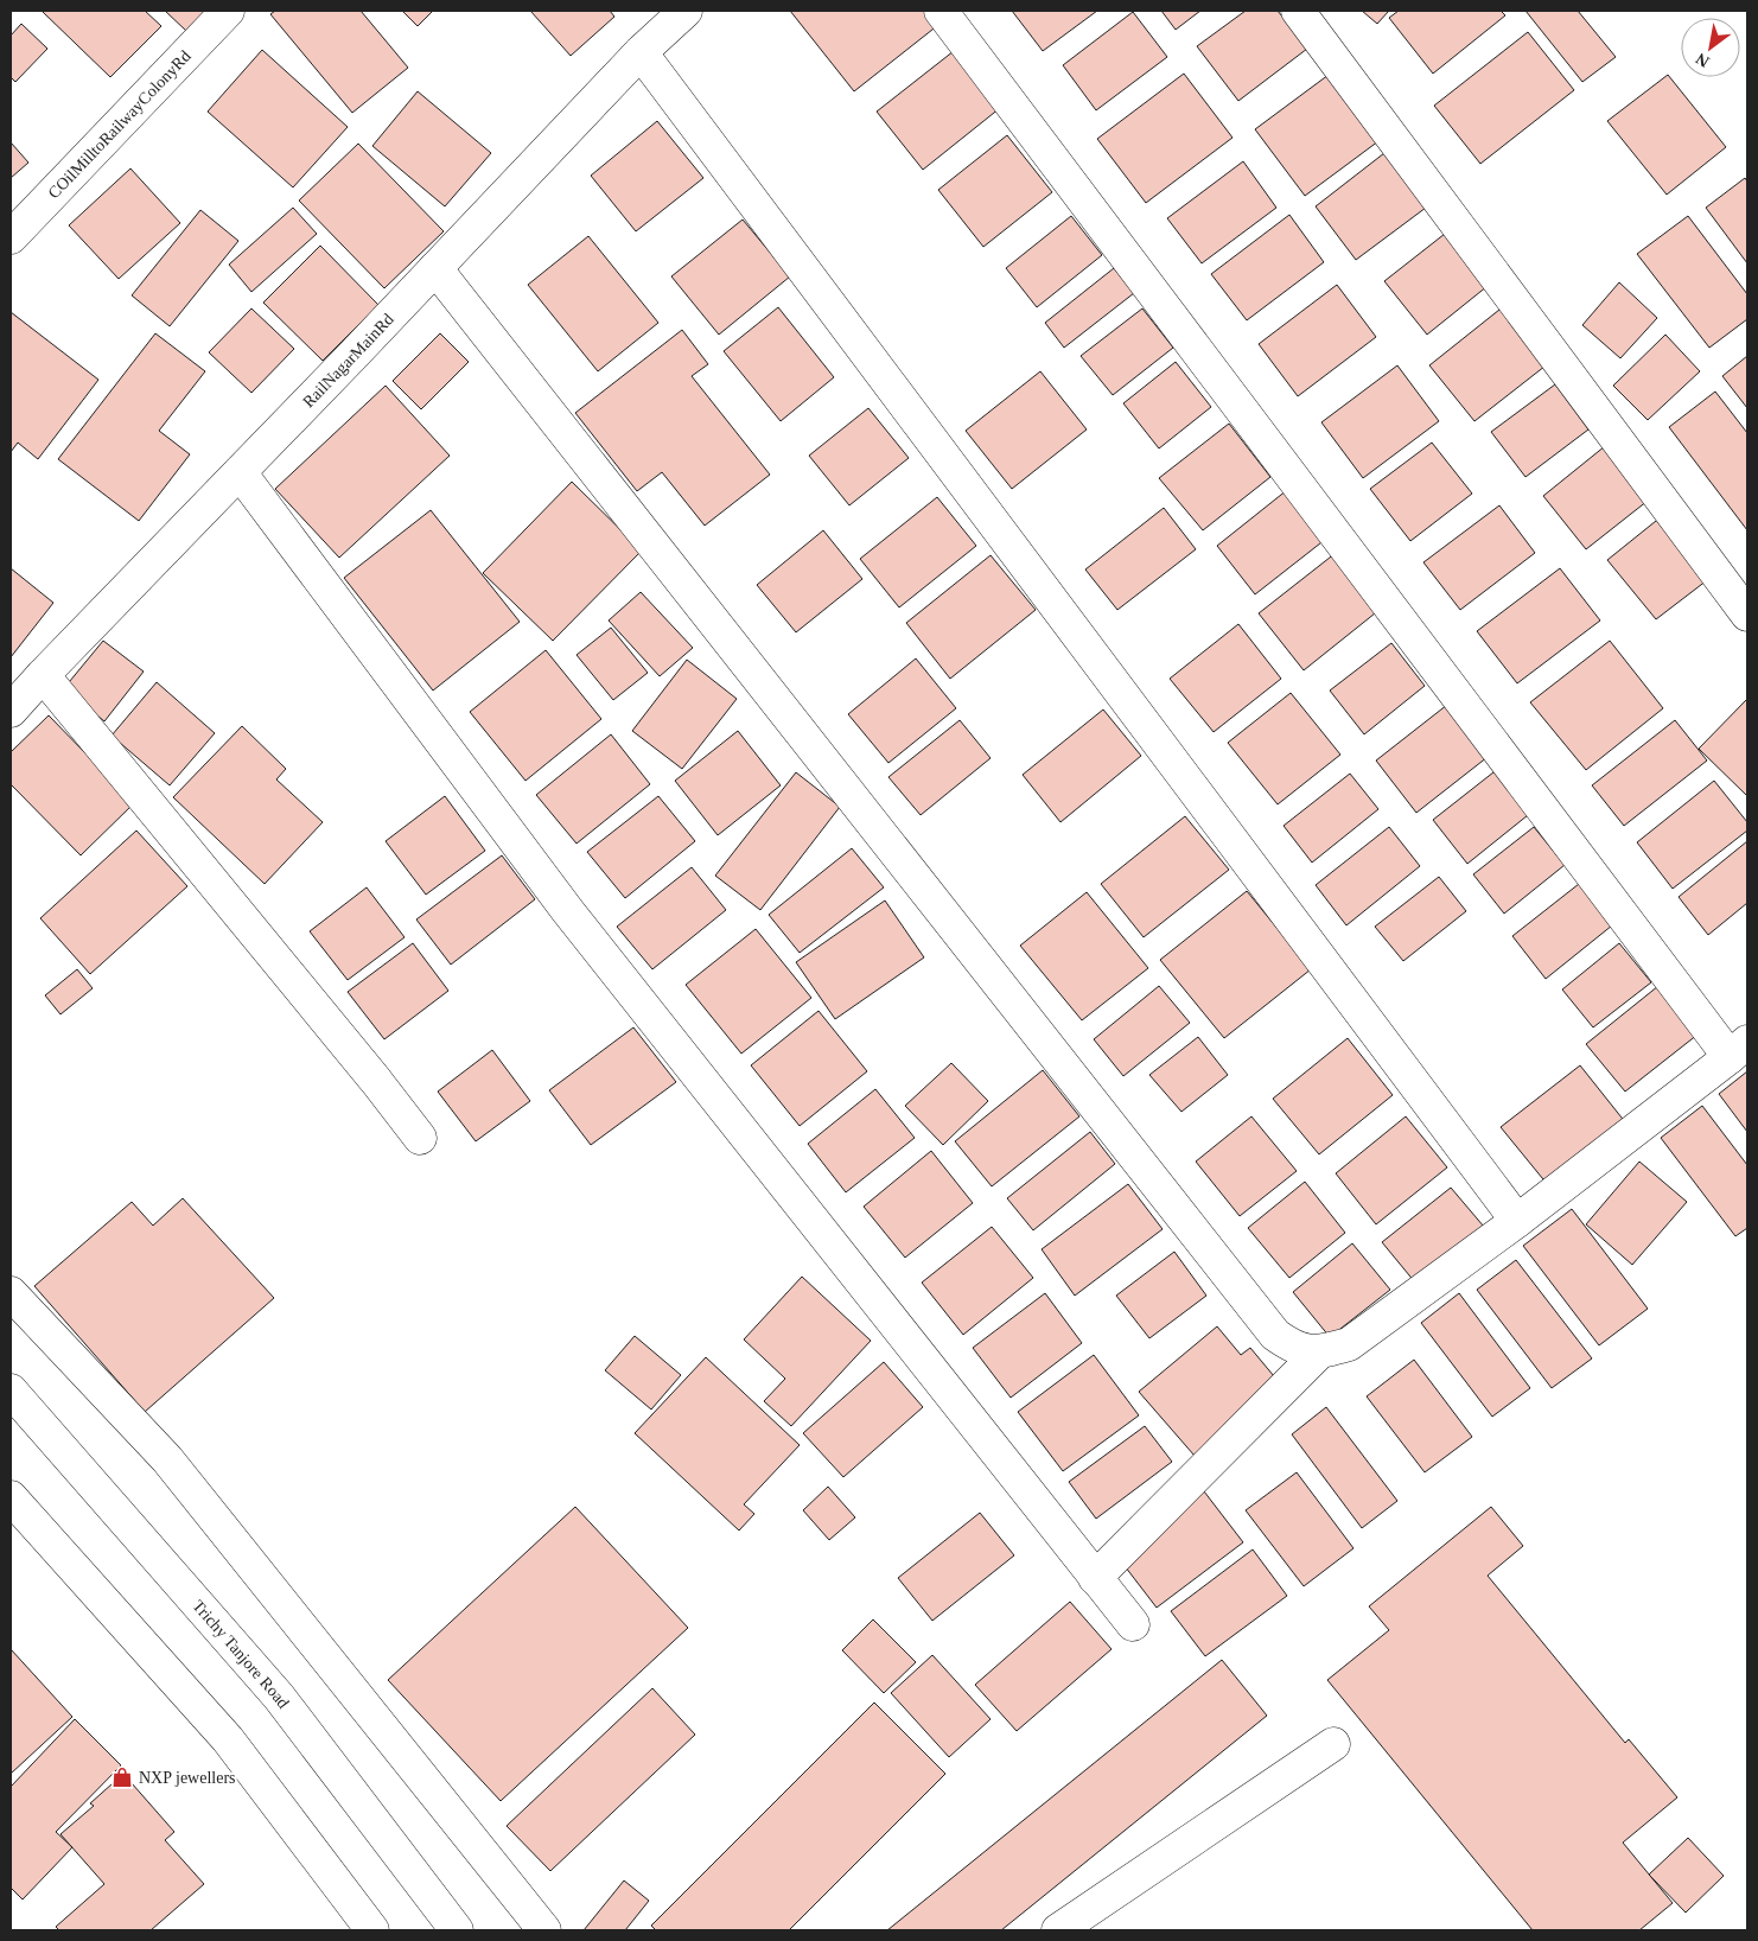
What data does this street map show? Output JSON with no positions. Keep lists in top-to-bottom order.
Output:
{
  "streets": {
    "main road": ["COilMilltoRailwayColonyRd", "RailNagarMainRd", "Trichy Tanjore Road"]
  },
  "places": {
    "shop": ["NXP jewellers"]
  },
  "north": "bottom left"
}
